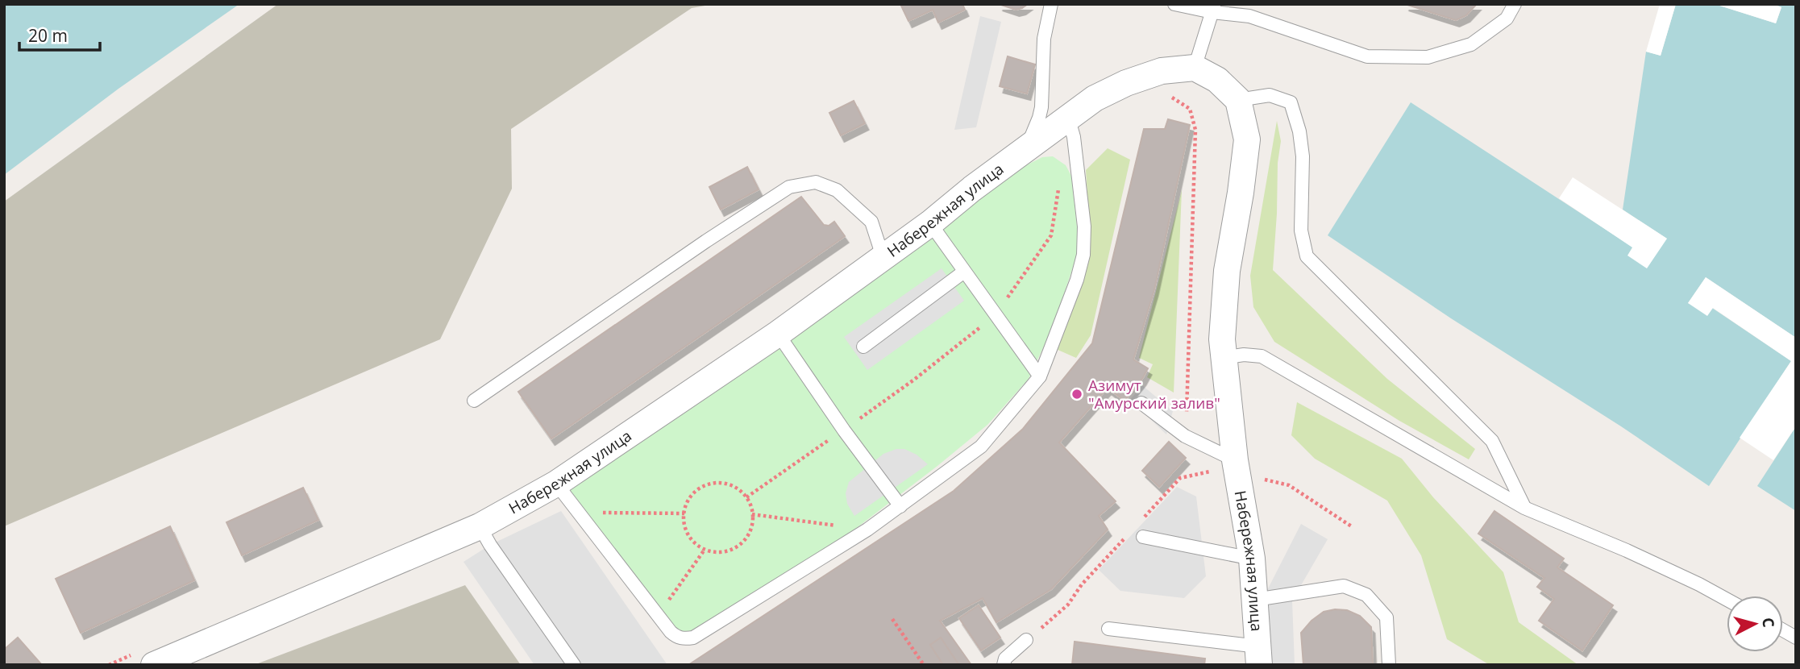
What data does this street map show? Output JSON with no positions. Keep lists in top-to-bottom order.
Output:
{
  "streets": {
    "street": ["Набережная улица"]
  },
  "places": ["Азимут \"Амурский залив\""],
  "scale_bar": "20 m",
  "north": "right"
}
